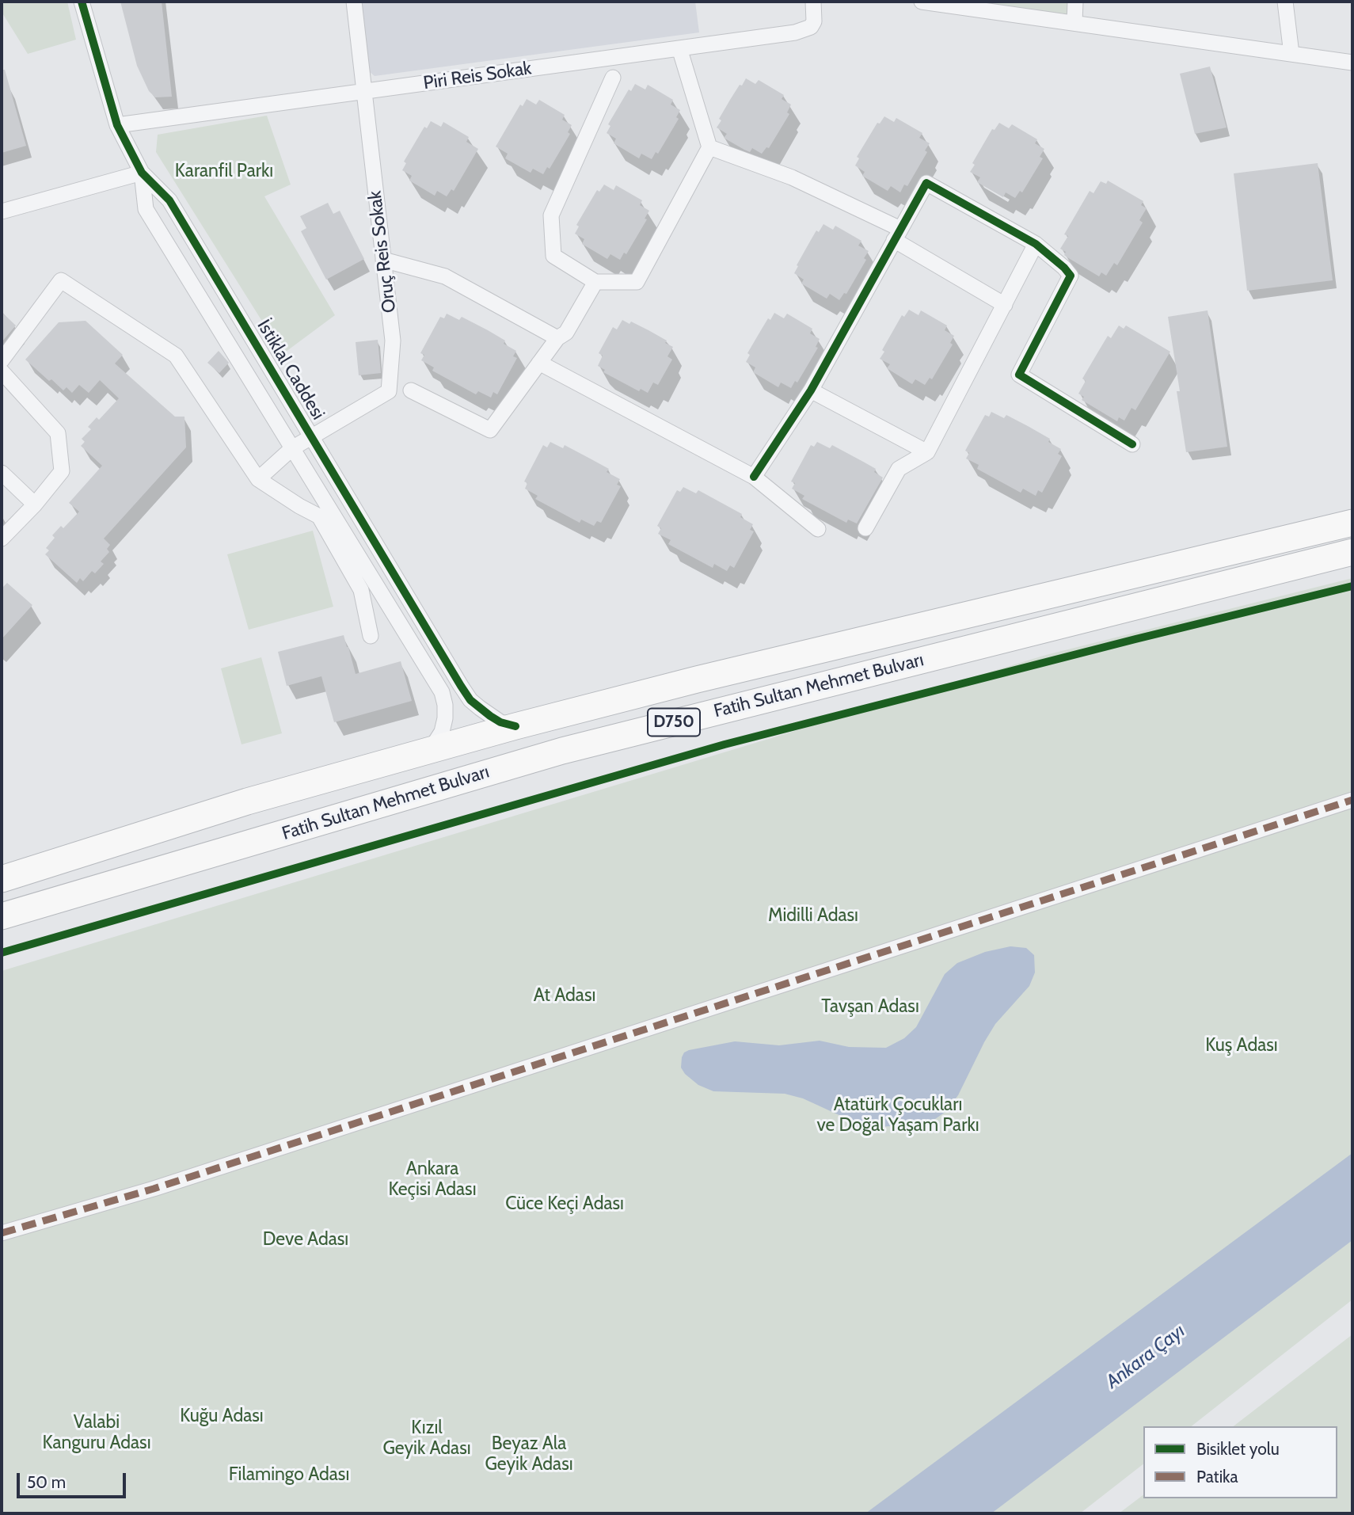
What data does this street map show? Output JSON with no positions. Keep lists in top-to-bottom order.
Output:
{
  "streets": {
    "highway": ["Fatih Sultan Mehmet Bulvarı", "D750"],
    "street": ["Piri Reis Sokak", "Oruç Reis Sokak", "İstiklal Caddesi"]
  },
  "crossings": [
    ["Piri Reis Sokak", "Oruç Reis Sokak"],
    ["Piri Reis Sokak", "İstiklal Caddesi"],
    ["Oruç Reis Sokak", "İstiklal Caddesi"],
    ["İstiklal Caddesi", "Fatih Sultan Mehmet Bulvarı"]
  ],
  "water": ["Ankara Çayı"],
  "parks": [
    "Karanfil Parkı",
    "Midilli Adası",
    "At Adası",
    "Tavşan Adası",
    "Kuş Adası",
    "Atatürk Çocukları ve Doğal Yaşam Parkı",
    "Ankara Keçisi Adası",
    "Cüce Keçi Adası",
    "Deve Adası",
    "Kuğu Adası",
    "Valabi Kanguru Adası",
    "Kızıl Geyik Adası",
    "Beyaz Ala Geyik Adası",
    "Filamingo Adası"
  ],
  "legend": ["Bisiklet yolu", "Patika"],
  "scale_bar": "50 m"
}
